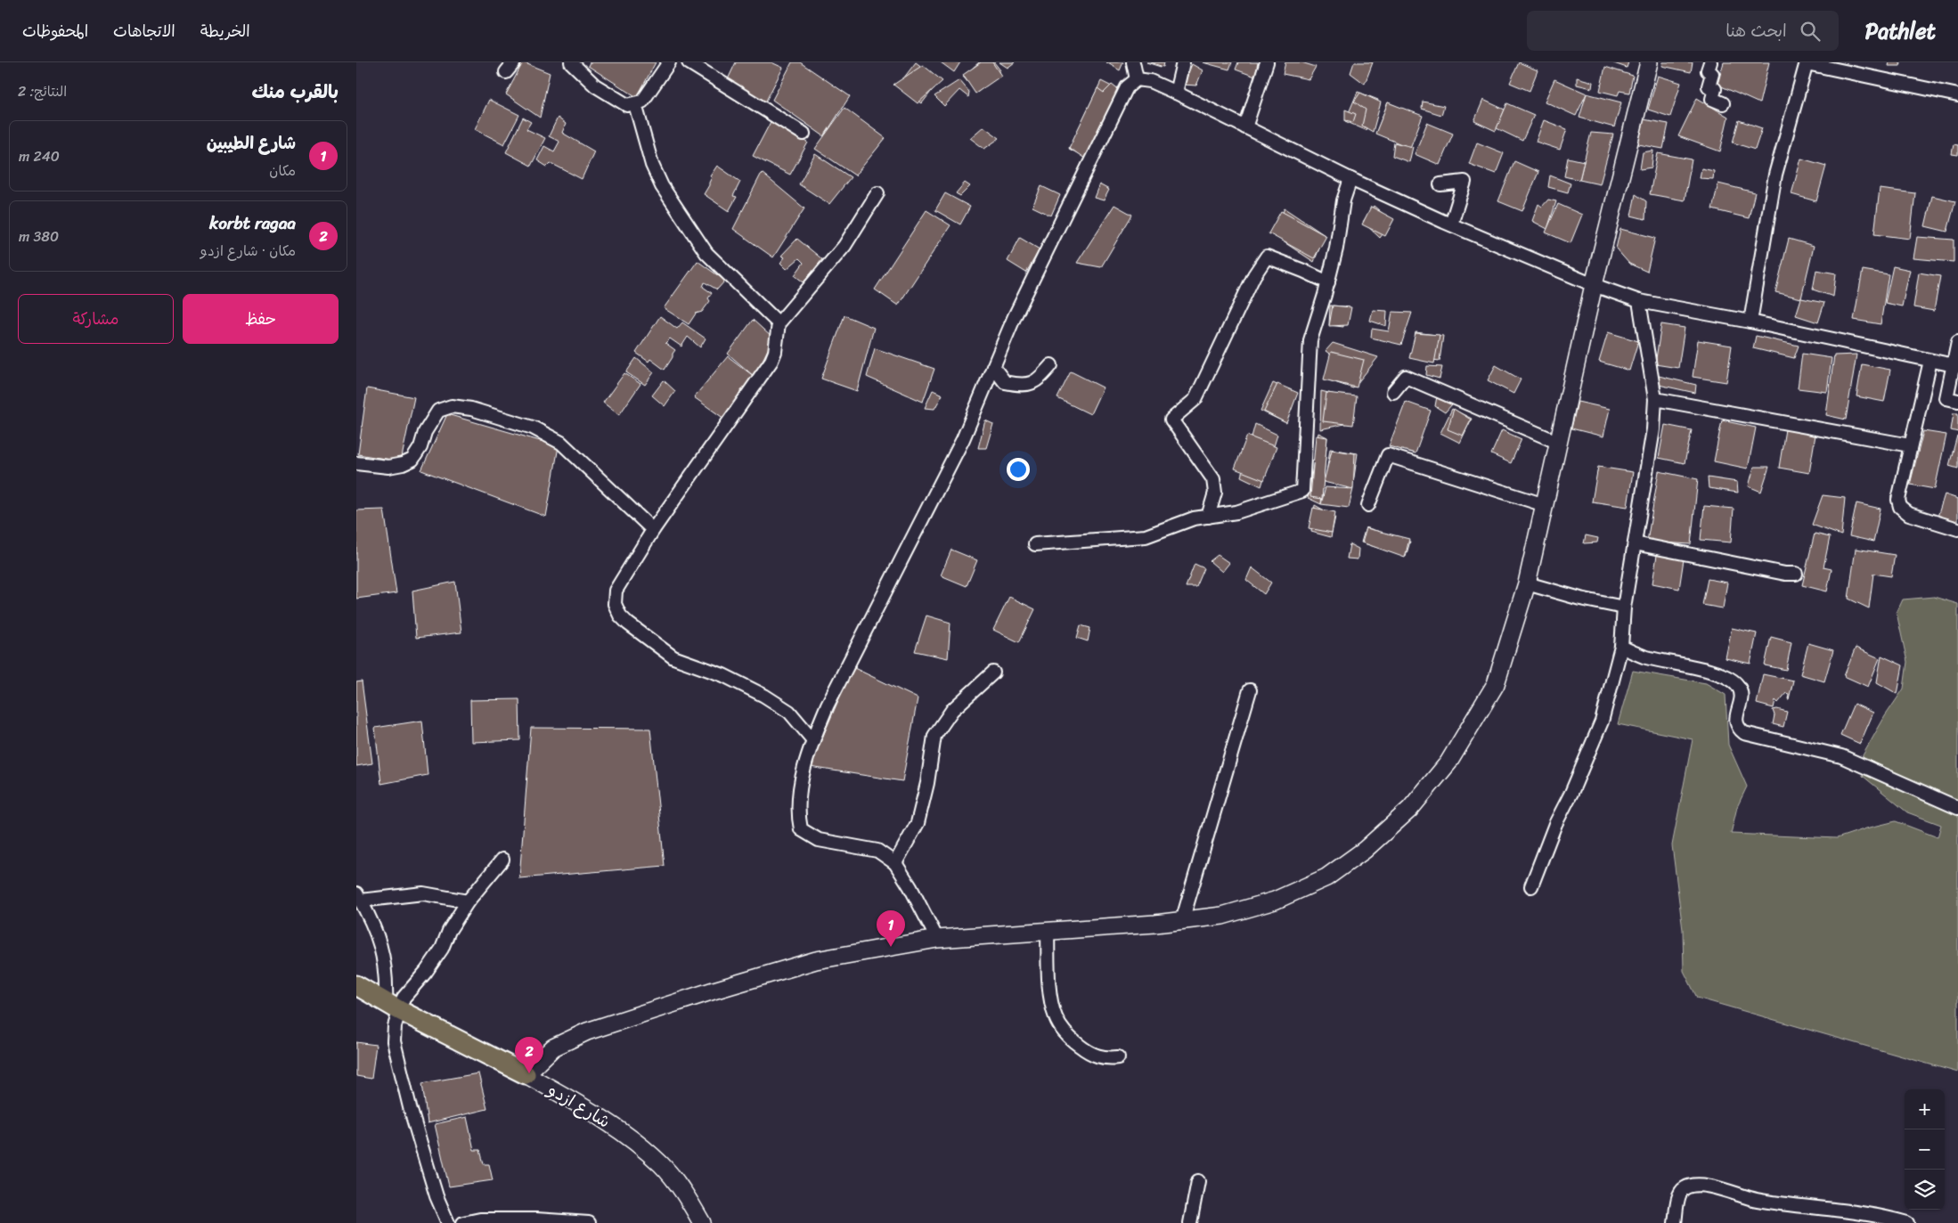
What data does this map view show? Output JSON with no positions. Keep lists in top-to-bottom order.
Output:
{
  "streets": {
    "main road": ["شارع ازدو"]
  },
  "page": {
    "header": "Pathlet",
    "search": "ابحث هنا",
    "nav": ["الخريطة", "الاتجاهات", "المحفوظات"],
    "heading": ["بالقرب منك", "النتائج: 2"],
    "list": [
      {
        "mark": "1",
        "name": "شارع الطيبين",
        "note": "مكان",
        "value": "240 m"
      },
      {
        "mark": "2",
        "name": "korbt ragaa",
        "note": "مكان · شارع ازدو",
        "value": "380 m"
      }
    ],
    "buttons": ["حفظ", "مشاركة"],
    "pins": ["1", "2"],
    "map_buttons": ["+", "−"]
  }
}
